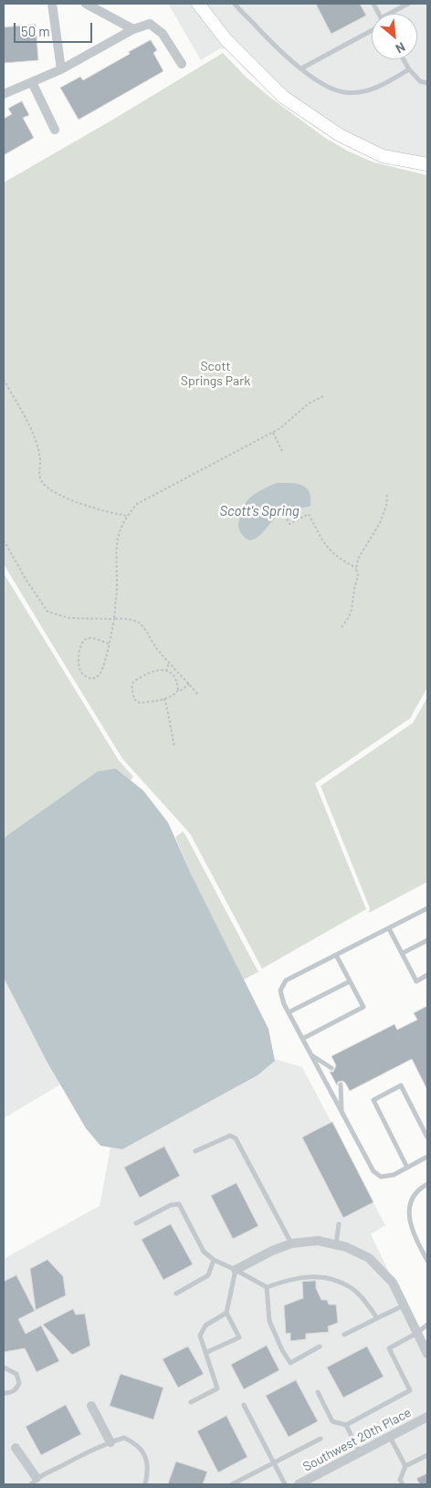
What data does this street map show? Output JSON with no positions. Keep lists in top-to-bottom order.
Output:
{
  "streets": {
    "street": ["Southwest 20th Place"]
  },
  "water": ["Scott's Spring"],
  "parks": ["Scott Springs Park"],
  "scale_bar": "50 m",
  "north": "bottom right"
}
